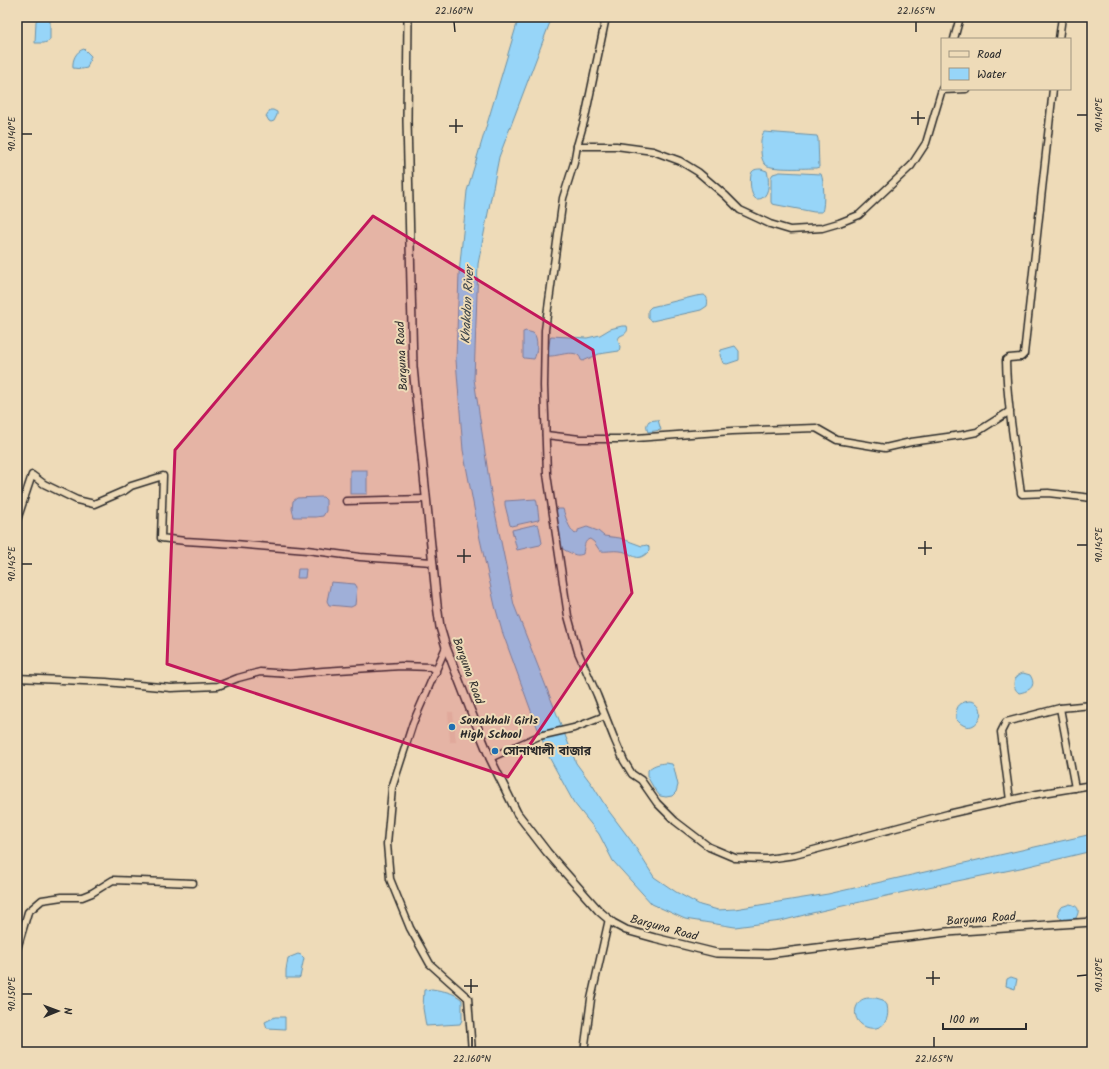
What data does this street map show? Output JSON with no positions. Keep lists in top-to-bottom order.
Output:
{
  "streets": {
    "main road": ["Barguna Road"]
  },
  "water": ["Khakdon River"],
  "places": ["Sonakhali Girls High School", "সোনাখালী বাজার"],
  "legend": ["Road", "Water"],
  "scale_bar": "100 m",
  "north": "right",
  "coordinates": [
    "22.160°N",
    "22.165°N",
    "90.140°E",
    "90.145°E",
    "90.150°E"
  ]
}
